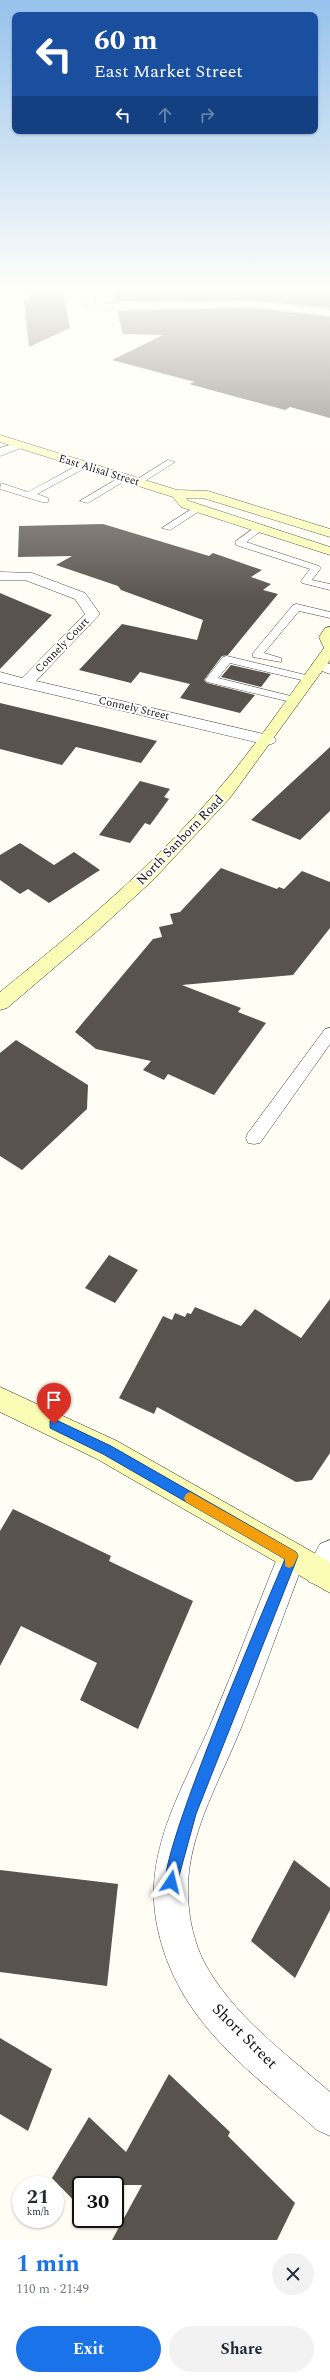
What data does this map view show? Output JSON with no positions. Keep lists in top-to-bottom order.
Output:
{
  "streets": {
    "main road": ["East Alisal Street", "North Sanborn Road"],
    "street": ["Connely Court", "Connely Street", "Short Street"]
  },
  "crossings": [
    ["Connely Court", "Connely Street"],
    ["Connely Street", "North Sanborn Road"]
  ],
  "page": {
    "turn": ["60 m", "East Market Street"],
    "speed": "21 km/h",
    "limit": "30",
    "heading": ["1 min", "110 m · 21:49"],
    "buttons": ["Exit", "Share"]
  }
}
